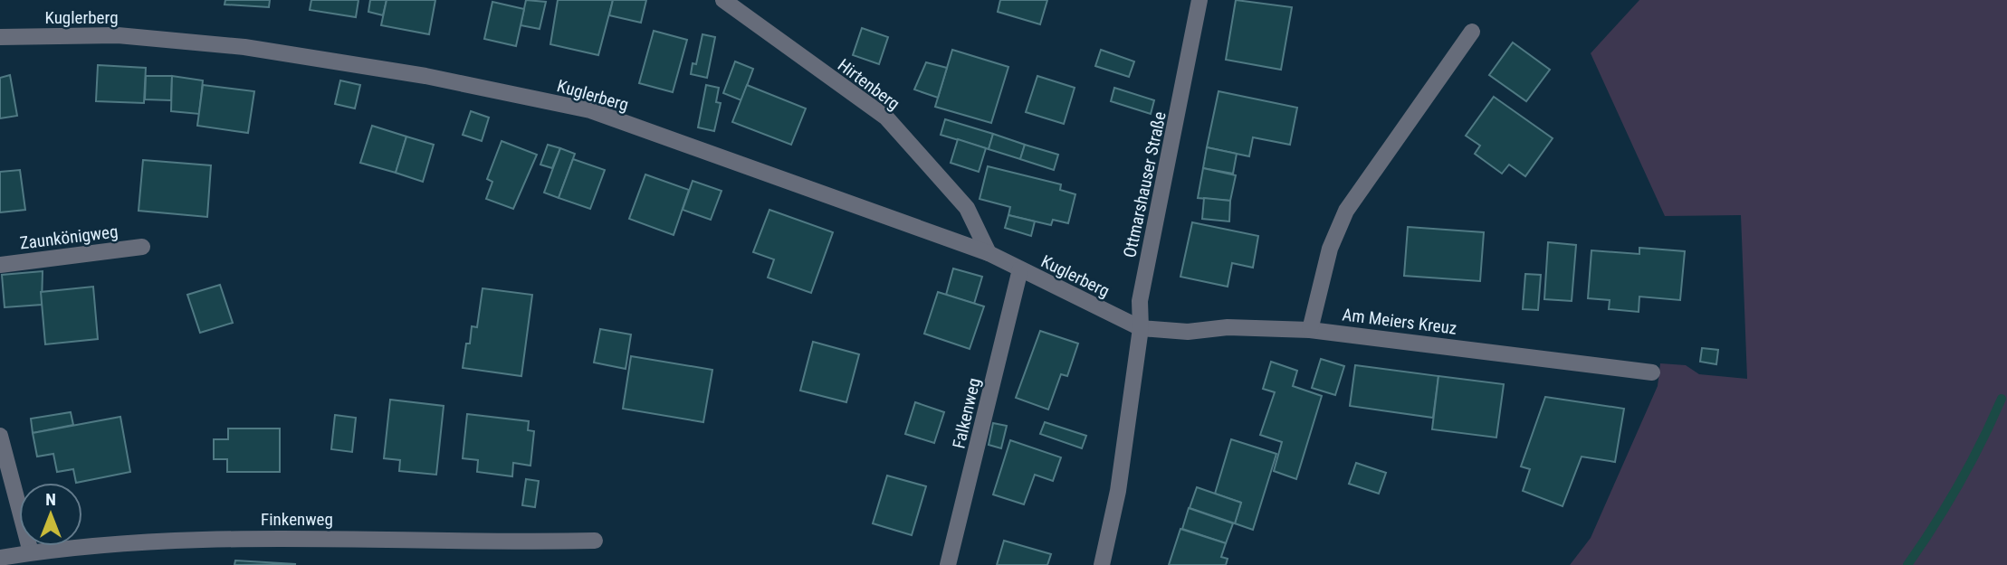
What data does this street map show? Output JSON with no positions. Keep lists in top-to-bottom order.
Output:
{
  "streets": {
    "street": [
      "Kuglerberg",
      "Hirtenberg",
      "Ottmarshauser Straße",
      "Zaunkönigweg",
      "Am Meiers Kreuz",
      "Falkenweg",
      "Finkenweg"
    ]
  },
  "crossings": [
    ["Kuglerberg", "Hirtenberg"],
    ["Kuglerberg", "Ottmarshauser Straße"],
    ["Kuglerberg", "Am Meiers Kreuz"],
    ["Kuglerberg", "Falkenweg"],
    ["Ottmarshauser Straße", "Am Meiers Kreuz"]
  ],
  "north": "top"
}
